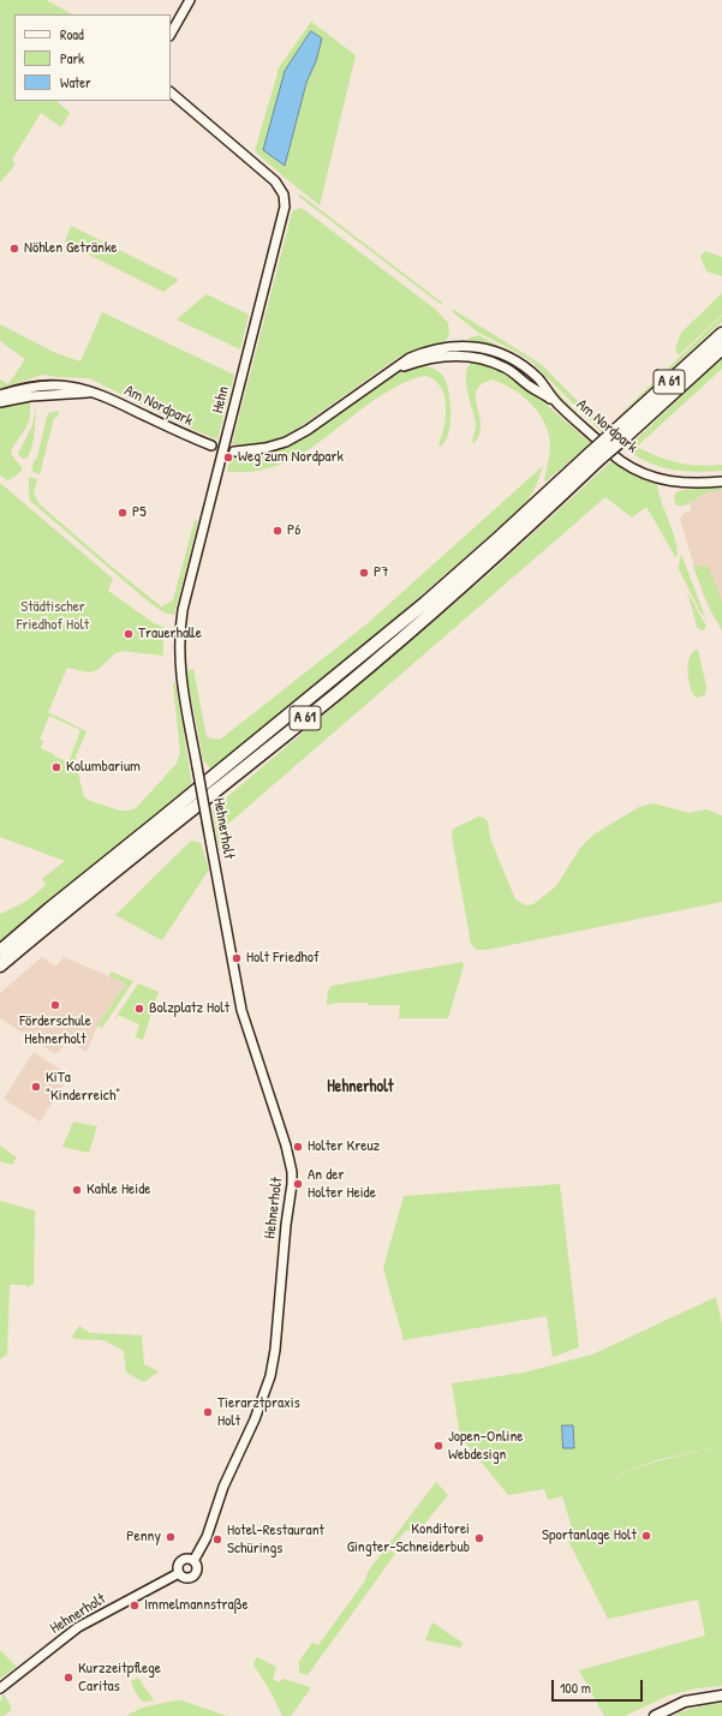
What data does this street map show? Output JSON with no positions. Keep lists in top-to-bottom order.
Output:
{
  "streets": {
    "highway": ["A 61"],
    "street": ["Hehn", "Am Nordpark", "Hehnerholt"]
  },
  "crossings": [
    ["Hehn", "Hehnerholt"]
  ],
  "districts": ["Hehnerholt"],
  "parks": ["Städtischer Friedhof Holt"],
  "places": [
    "Nöhlen Getränke",
    "Weg zum Nordpark",
    "P5",
    "P6",
    "P7",
    "Trauerhalle",
    "Kolumbarium",
    "Holt Friedhof",
    "Förderschule Hehnerholt",
    "Bolzplatz Holt",
    "KiTa \"Kinderreich\"",
    "Holter Kreuz",
    "An der Holter Heide",
    "Kahle Heide",
    "Tierarztpraxis Holt",
    "Jopen-Online Webdesign",
    "Sportanlage Holt",
    "Penny",
    "Konditorei Gingter-Schneiderbub",
    "Hotel-Restaurant Schürings",
    "Immelmannstraße",
    "Kurzzeitpflege Caritas"
  ],
  "legend": ["Road", "Park", "Water"],
  "scale_bar": "100 m"
}
